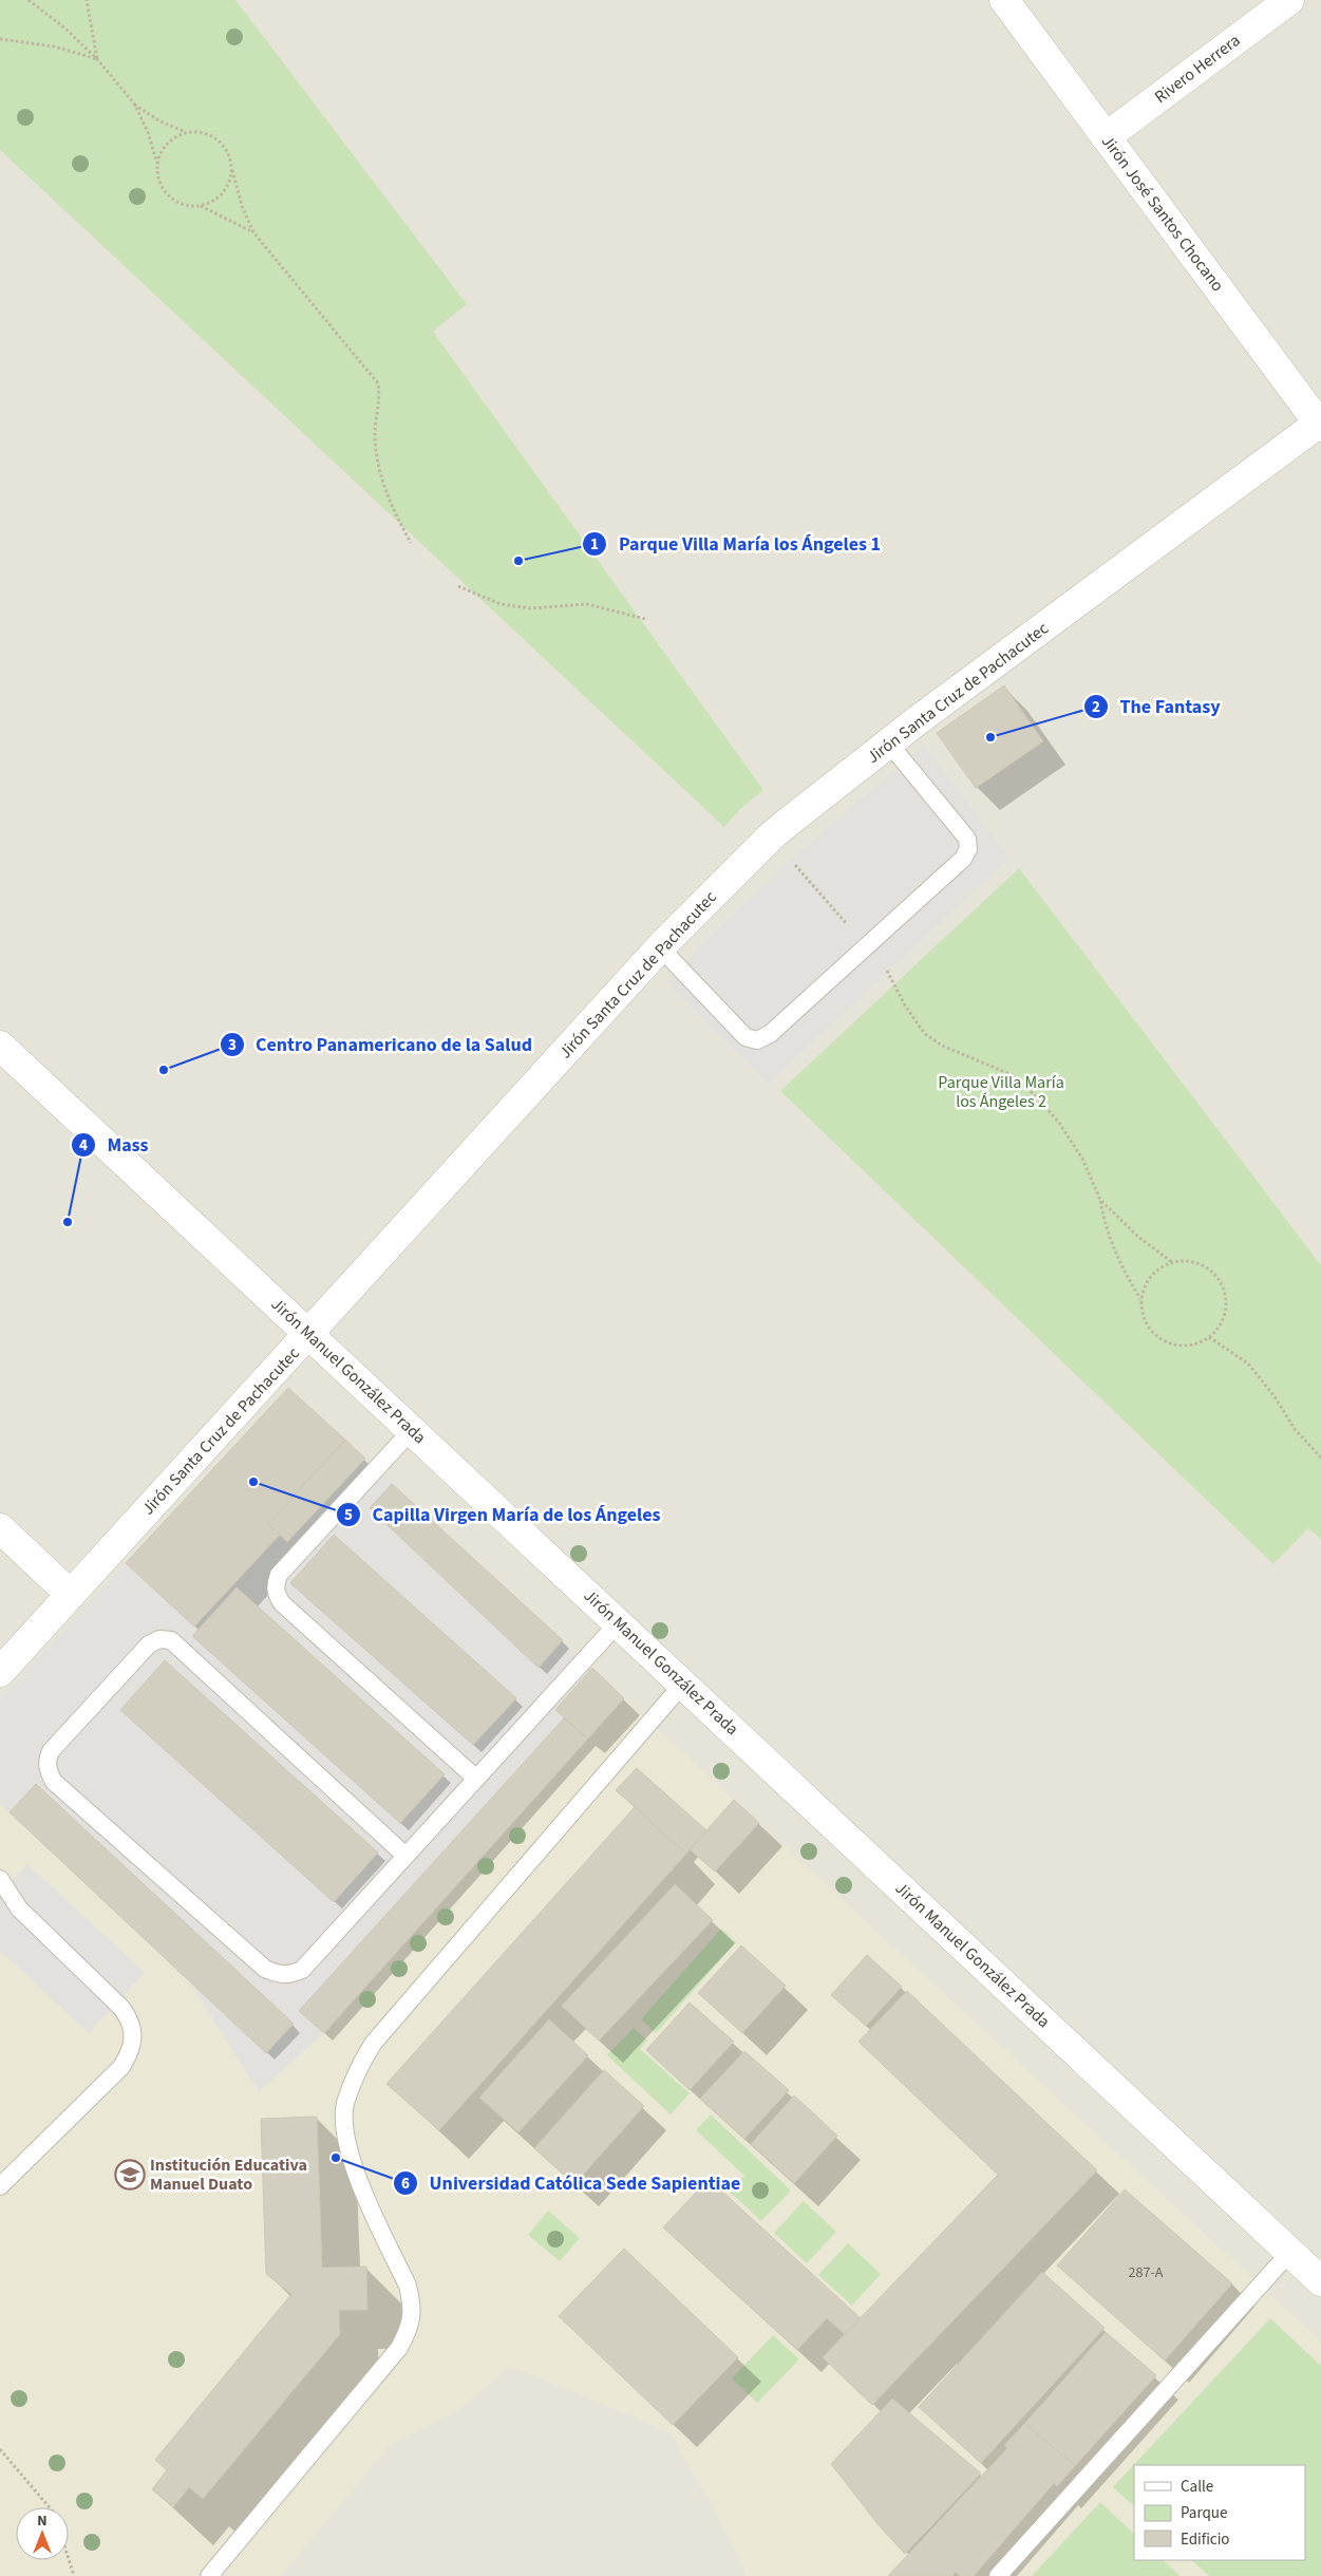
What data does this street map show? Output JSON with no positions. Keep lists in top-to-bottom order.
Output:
{
  "streets": {
    "street": [
      "Rivero Herrera",
      "Jirón José Santos Chocano",
      "Jirón Santa Cruz de Pachacutec",
      "Jirón Manuel González Prada"
    ]
  },
  "crossings": [
    ["Rivero Herrera", "Jirón José Santos Chocano"],
    ["Jirón José Santos Chocano", "Jirón Santa Cruz de Pachacutec"],
    ["Jirón Santa Cruz de Pachacutec", "Jirón Manuel González Prada"]
  ],
  "parks": ["Parque Villa María los Ángeles 2"],
  "places": {
    "other": [
      "Parque Villa María los Ángeles 1",
      "The Fantasy",
      "Centro Panamericano de la Salud",
      "Mass",
      "Capilla Virgen María de los Ángeles",
      "Universidad Católica Sede Sapientiae"
    ],
    "school or university": ["Institución Educativa Manuel Duato"]
  },
  "house_numbers": ["287-A"],
  "legend": ["Calle", "Parque", "Edificio"],
  "north": "top"
}
